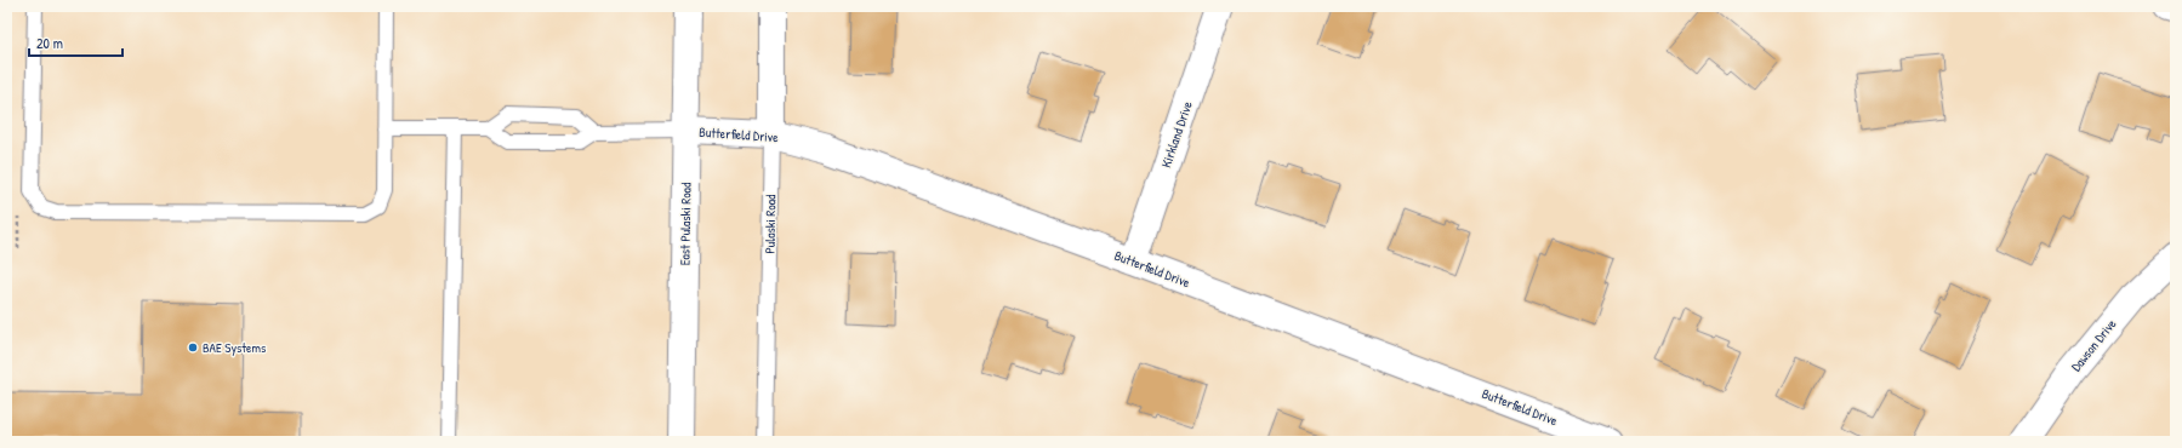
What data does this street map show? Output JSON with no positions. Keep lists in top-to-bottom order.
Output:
{
  "streets": {
    "street": [
      "Butterfield Drive",
      "Kirkland Drive",
      "East Pulaski Road",
      "Pulaski Road",
      "Dawson Drive"
    ]
  },
  "crossings": [
    ["Butterfield Drive", "Kirkland Drive"],
    ["Butterfield Drive", "East Pulaski Road"],
    ["Butterfield Drive", "Pulaski Road"]
  ],
  "places": ["BAE Systems"],
  "scale_bar": "20 m"
}
